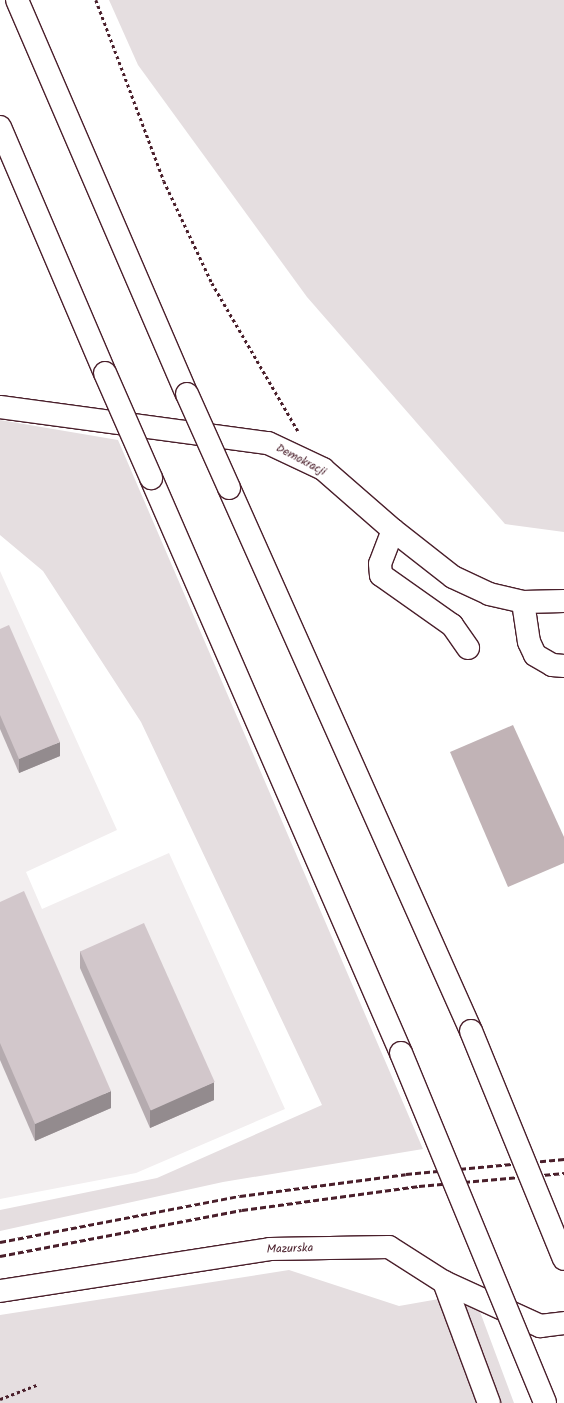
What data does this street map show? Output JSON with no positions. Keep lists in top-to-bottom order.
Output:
{
  "streets": {
    "main road": ["Demokracji", "Mazurska"]
  }
}
